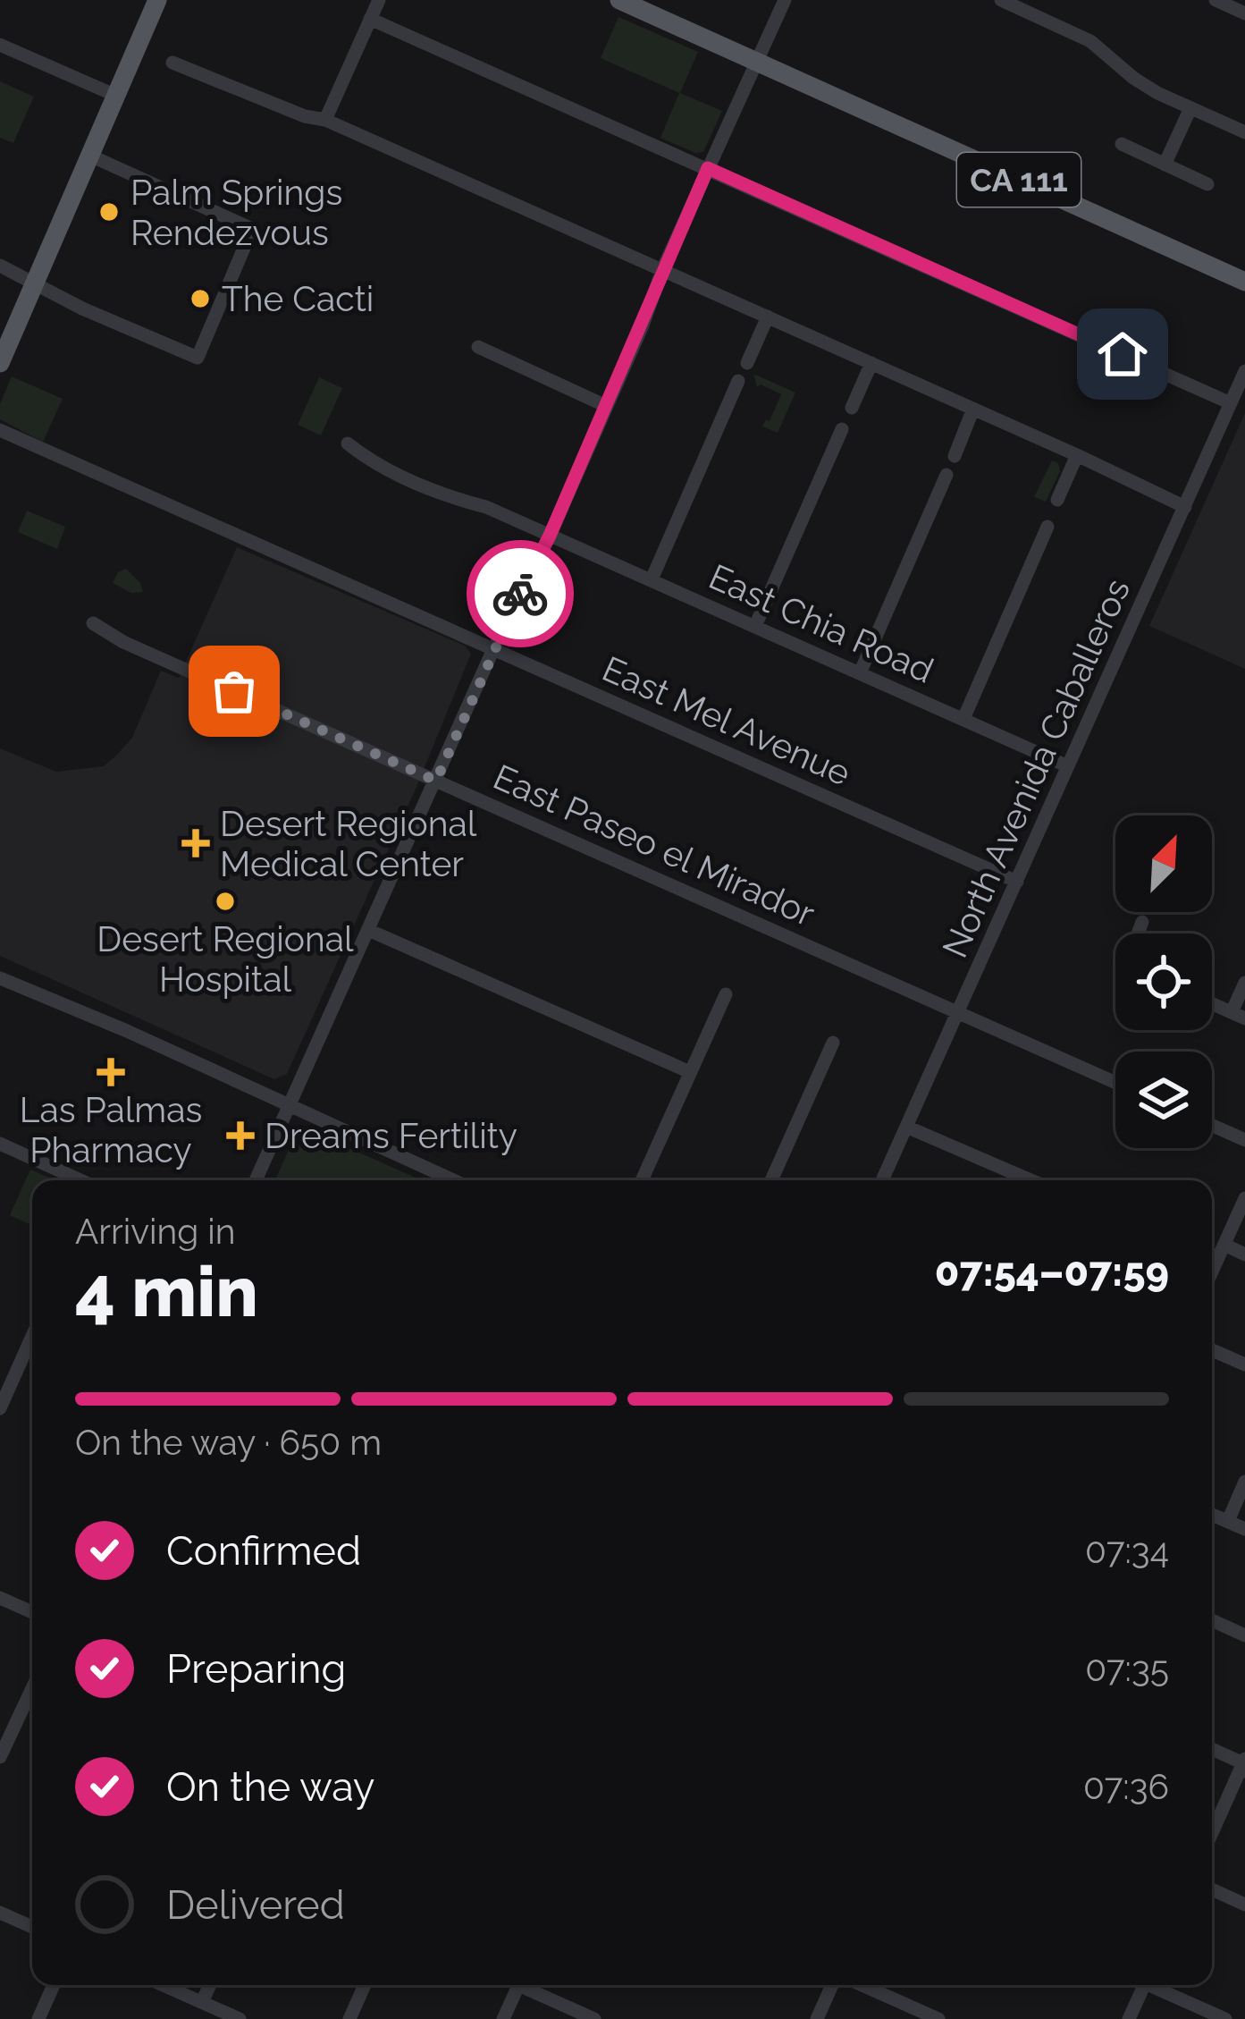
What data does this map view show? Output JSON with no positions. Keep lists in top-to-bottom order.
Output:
{
  "streets": {
    "main road": ["CA 111"],
    "street": [
      "East Chia Road",
      "East Mel Avenue",
      "North Avenida Caballeros",
      "East Paseo el Mirador"
    ]
  },
  "crossings": [
    ["East Chia Road", "North Avenida Caballeros"],
    ["East Mel Avenue", "North Avenida Caballeros"],
    ["North Avenida Caballeros", "East Paseo el Mirador"]
  ],
  "places": {
    "other": ["Palm Springs Rendezvous", "The Cacti", "Desert Regional Hospital"],
    "health": ["Desert Regional Medical Center", "Las Palmas Pharmacy", "Dreams Fertility"]
  },
  "north": "top right",
  "page": {
    "heading": ["4 min", "Arriving in", "07:54–07:59"],
    "bar": "On the way · 650 m",
    "list": [
      ["Confirmed", "07:34"],
      ["Preparing", "07:35"],
      ["On the way", "07:36"],
      "Delivered"
    ]
  }
}
